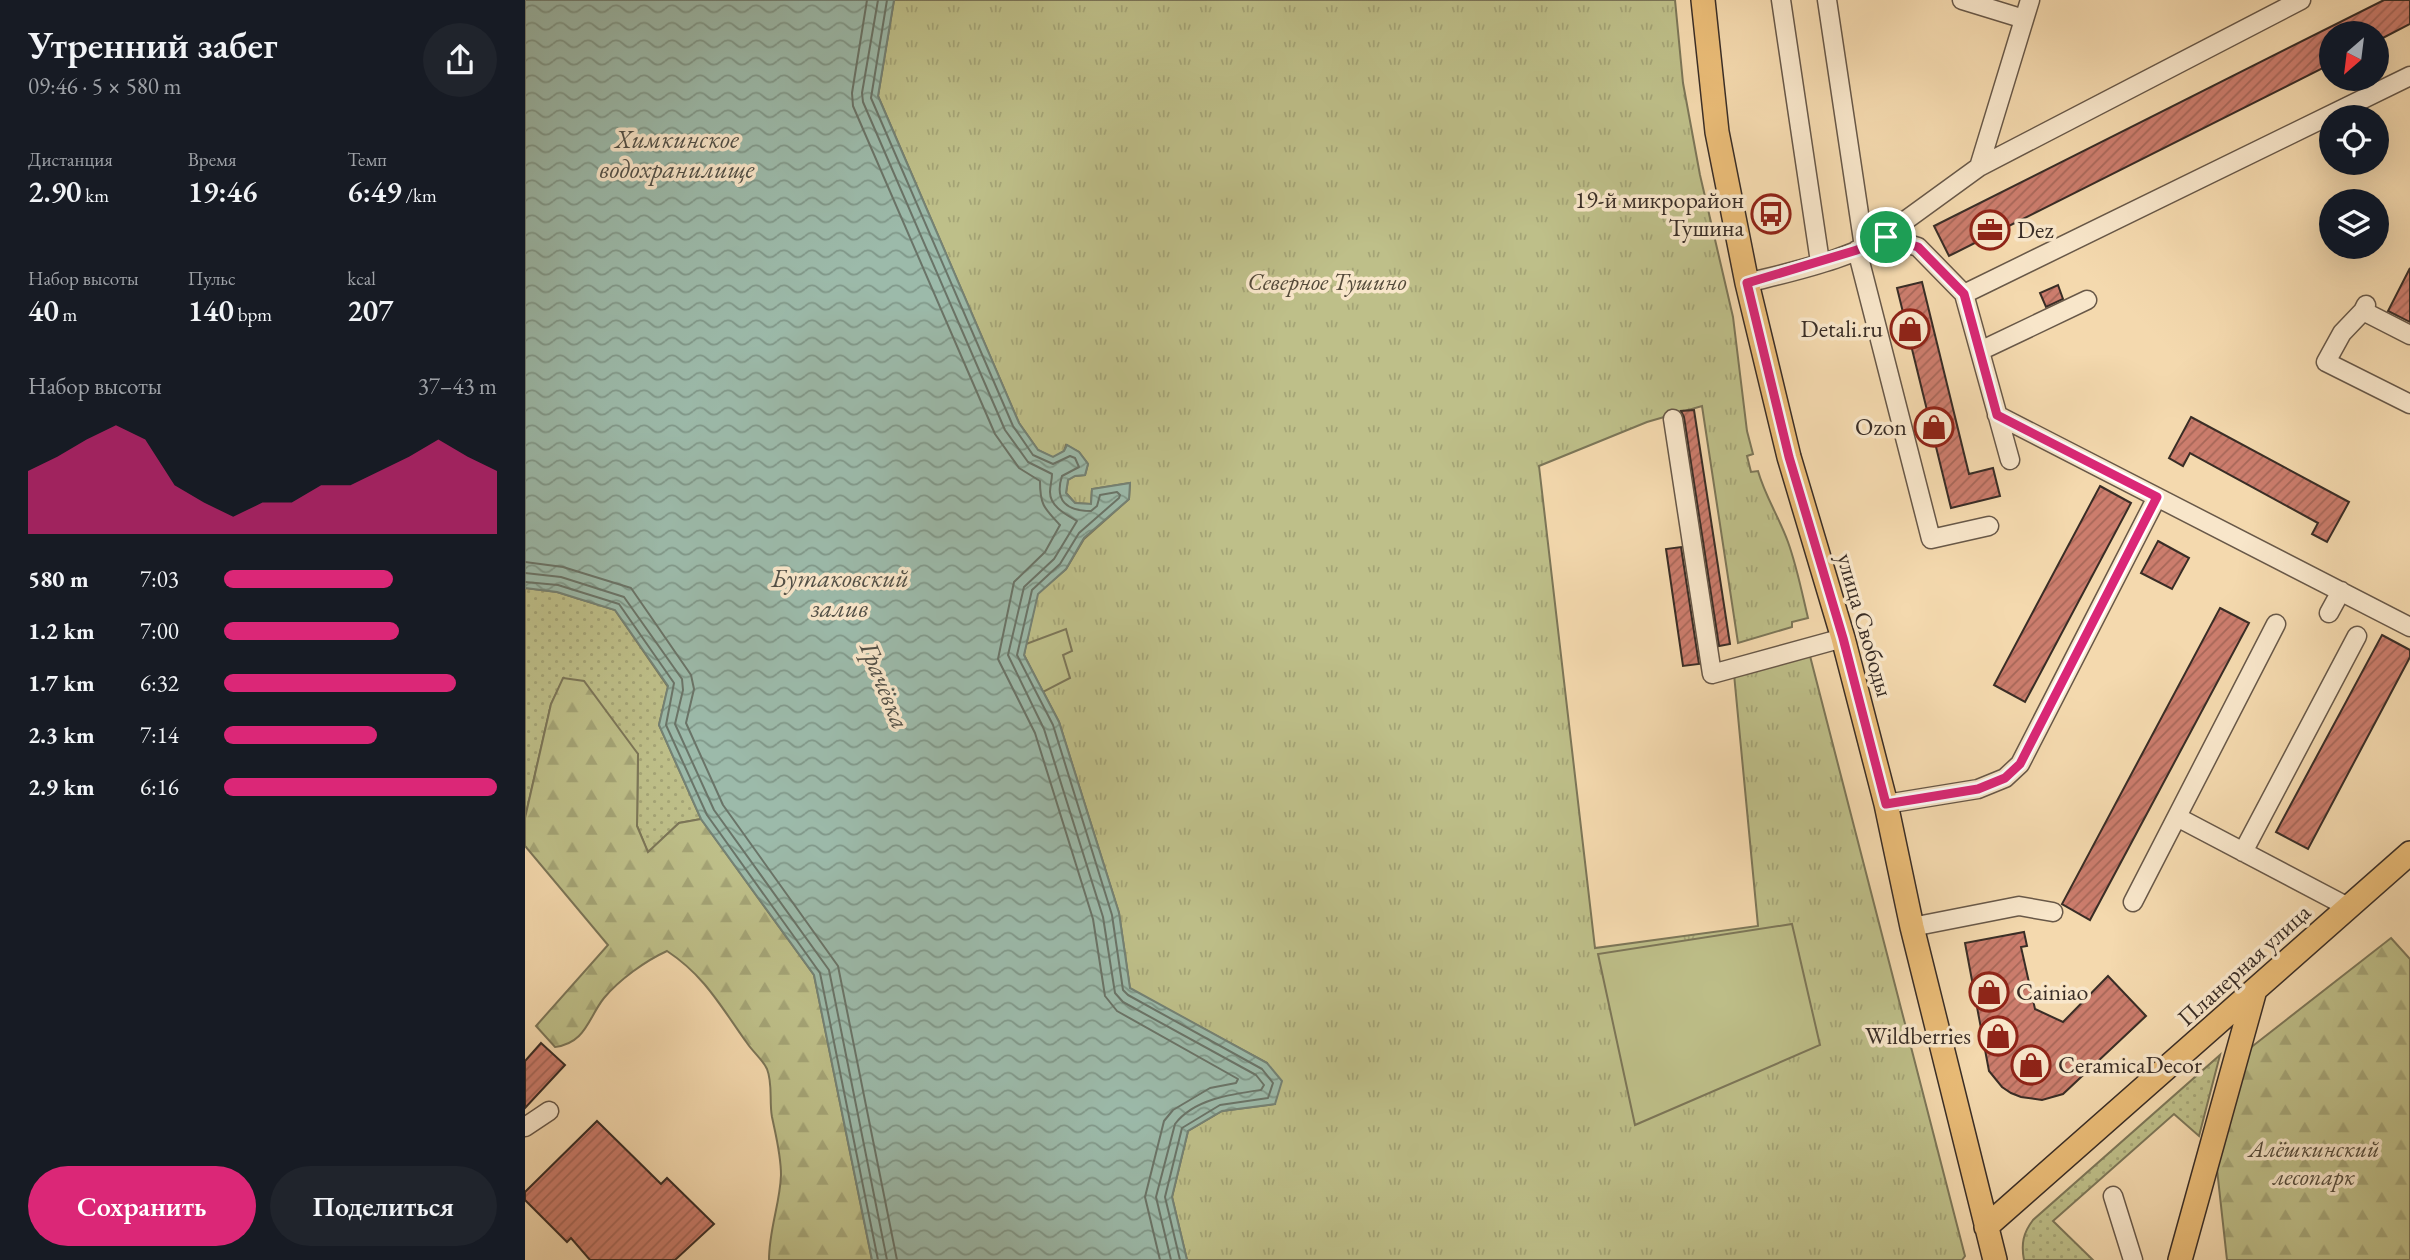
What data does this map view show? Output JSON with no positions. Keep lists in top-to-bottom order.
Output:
{
  "streets": {
    "main road": ["улица Свободы", "Планерная улица"]
  },
  "crossings": [
    ["улица Свободы", "Планерная улица"]
  ],
  "water": ["Химкинское водохранилище", "Бутаковский залив", "Грачёвка"],
  "parks": ["Северное Тушино", "Алёшкинский лесопарк"],
  "places": {
    "bus stop": ["19-й микрорайон Тушина"],
    "office": ["Dez"],
    "shop": [
      "Detali.ru",
      "Ozon",
      "Cainiao",
      "Wildberries",
      "CeramicaDecor"
    ]
  },
  "north": "bottom left",
  "page": {
    "heading": ["Утренний забег", "09:46 · 5 × 580 m"],
    "stats": [
      ["Дистанция", "2.90 km"],
      ["Время", "19:46"],
      ["Темп", "6:49 /km"],
      ["Набор высоты", "40 m"],
      ["Пульс", "140 bpm"],
      ["kcal", "207"]
    ],
    "chart": ["Набор высоты", "37–43 m"],
    "list": [
      {
        "name": "580 m",
        "note": "7:03"
      },
      {
        "name": "1.2 km",
        "note": "7:00"
      },
      {
        "name": "1.7 km",
        "note": "6:32"
      },
      {
        "name": "2.3 km",
        "note": "7:14"
      },
      {
        "name": "2.9 km",
        "note": "6:16"
      }
    ],
    "buttons": ["Сохранить", "Поделиться"]
  }
}
